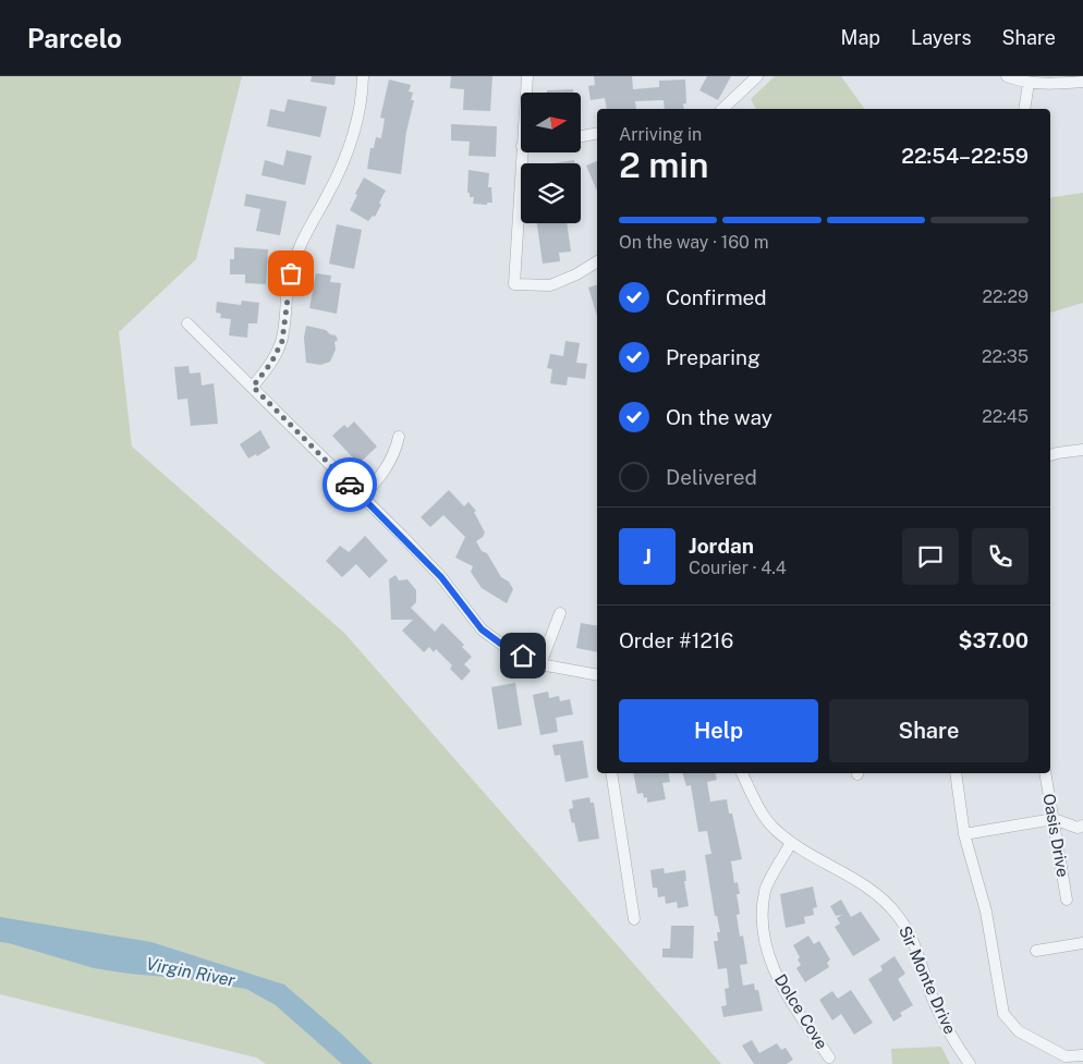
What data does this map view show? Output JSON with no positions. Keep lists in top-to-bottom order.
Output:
{
  "streets": {
    "street": ["Oasis Drive", "Sir Monte Drive", "Dolce Cove"]
  },
  "crossings": [
    ["Sir Monte Drive", "Dolce Cove"]
  ],
  "water": ["Virgin River"],
  "north": "right",
  "page": {
    "header": "Parcelo",
    "nav": ["Map", "Layers", "Share"],
    "heading": ["2 min", "Arriving in", "22:54–22:59"],
    "panel": [
      "Jordan",
      "Courier · 4.4",
      "Order #1216",
      "$37.00"
    ],
    "bar": "On the way · 160 m",
    "list": [
      ["Confirmed", "22:29"],
      ["Preparing", "22:35"],
      ["On the way", "22:45"],
      "Delivered"
    ],
    "round": "J",
    "buttons": ["Help", "Share"]
  }
}
